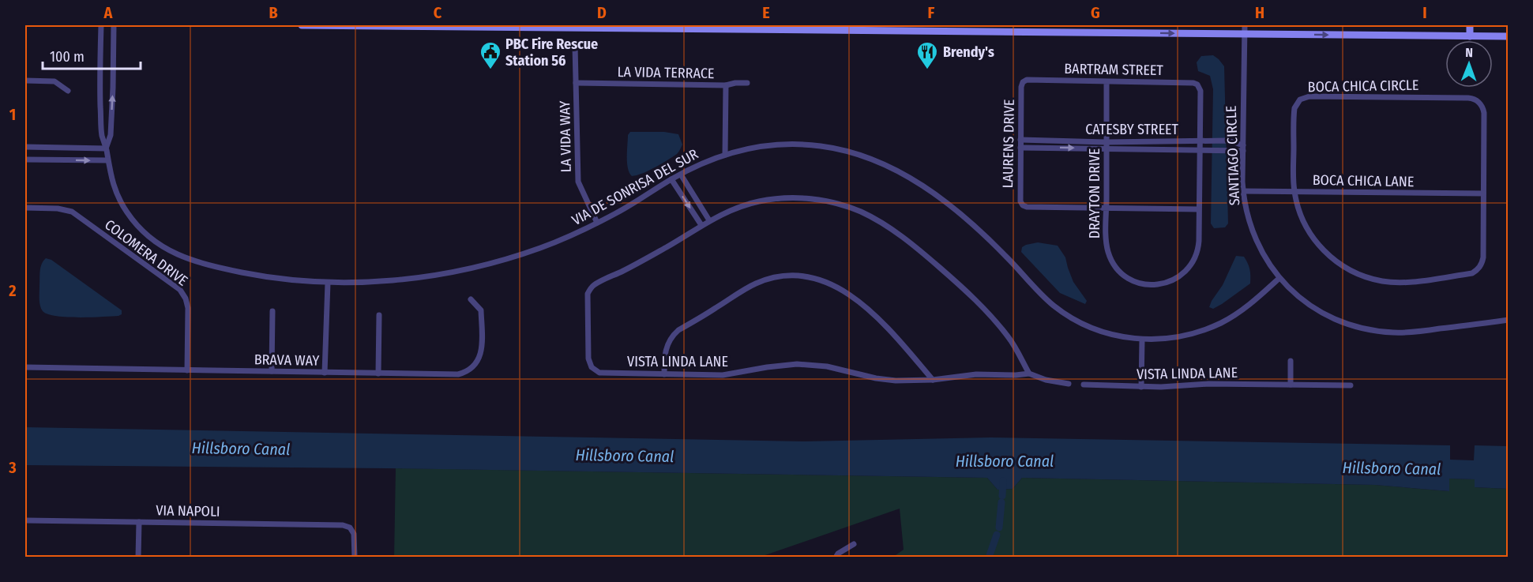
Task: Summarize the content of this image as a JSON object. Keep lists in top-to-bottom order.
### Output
{
  "streets": {
    "street": [
      "BARTRAM STREET",
      "LA VIDA TERRACE",
      "BOCA CHICA CIRCLE",
      "CATESBY STREET",
      "LA VIDA WAY",
      "LAURENS DRIVE",
      "SANTIAGO CIRCLE",
      "BOCA CHICA LANE",
      "VIA DE SONRISA DEL SUR",
      "DRAYTON DRIVE",
      "COLOMERA DRIVE",
      "BRAVA WAY",
      "VISTA LINDA LANE",
      "VIA NAPOLI"
    ]
  },
  "crossings": [
    ["BARTRAM STREET", "LAURENS DRIVE"],
    ["BARTRAM STREET", "DRAYTON DRIVE"],
    ["LA VIDA TERRACE", "LA VIDA WAY"],
    ["LA VIDA TERRACE", "VIA DE SONRISA DEL SUR"],
    ["BOCA CHICA CIRCLE", "BOCA CHICA LANE"],
    ["CATESBY STREET", "LAURENS DRIVE"],
    ["CATESBY STREET", "SANTIAGO CIRCLE"],
    ["CATESBY STREET", "DRAYTON DRIVE"],
    ["LA VIDA WAY", "VIA DE SONRISA DEL SUR"],
    ["LAURENS DRIVE", "DRAYTON DRIVE"],
    ["SANTIAGO CIRCLE", "BOCA CHICA LANE"],
    ["SANTIAGO CIRCLE", "VIA DE SONRISA DEL SUR"],
    ["COLOMERA DRIVE", "BRAVA WAY"]
  ],
  "water": ["Hillsboro Canal"],
  "places": {
    "public building": ["PBC Fire Rescue Station 56"],
    "restaurant": ["Brendy's"]
  },
  "scale_bar": "100 m",
  "north": "top",
  "grid": {
    "columns": [
      "A",
      "B",
      "C",
      "D",
      "E",
      "F",
      "G",
      "H",
      "I"
    ],
    "rows": ["1", "2", "3"]
  }
}
